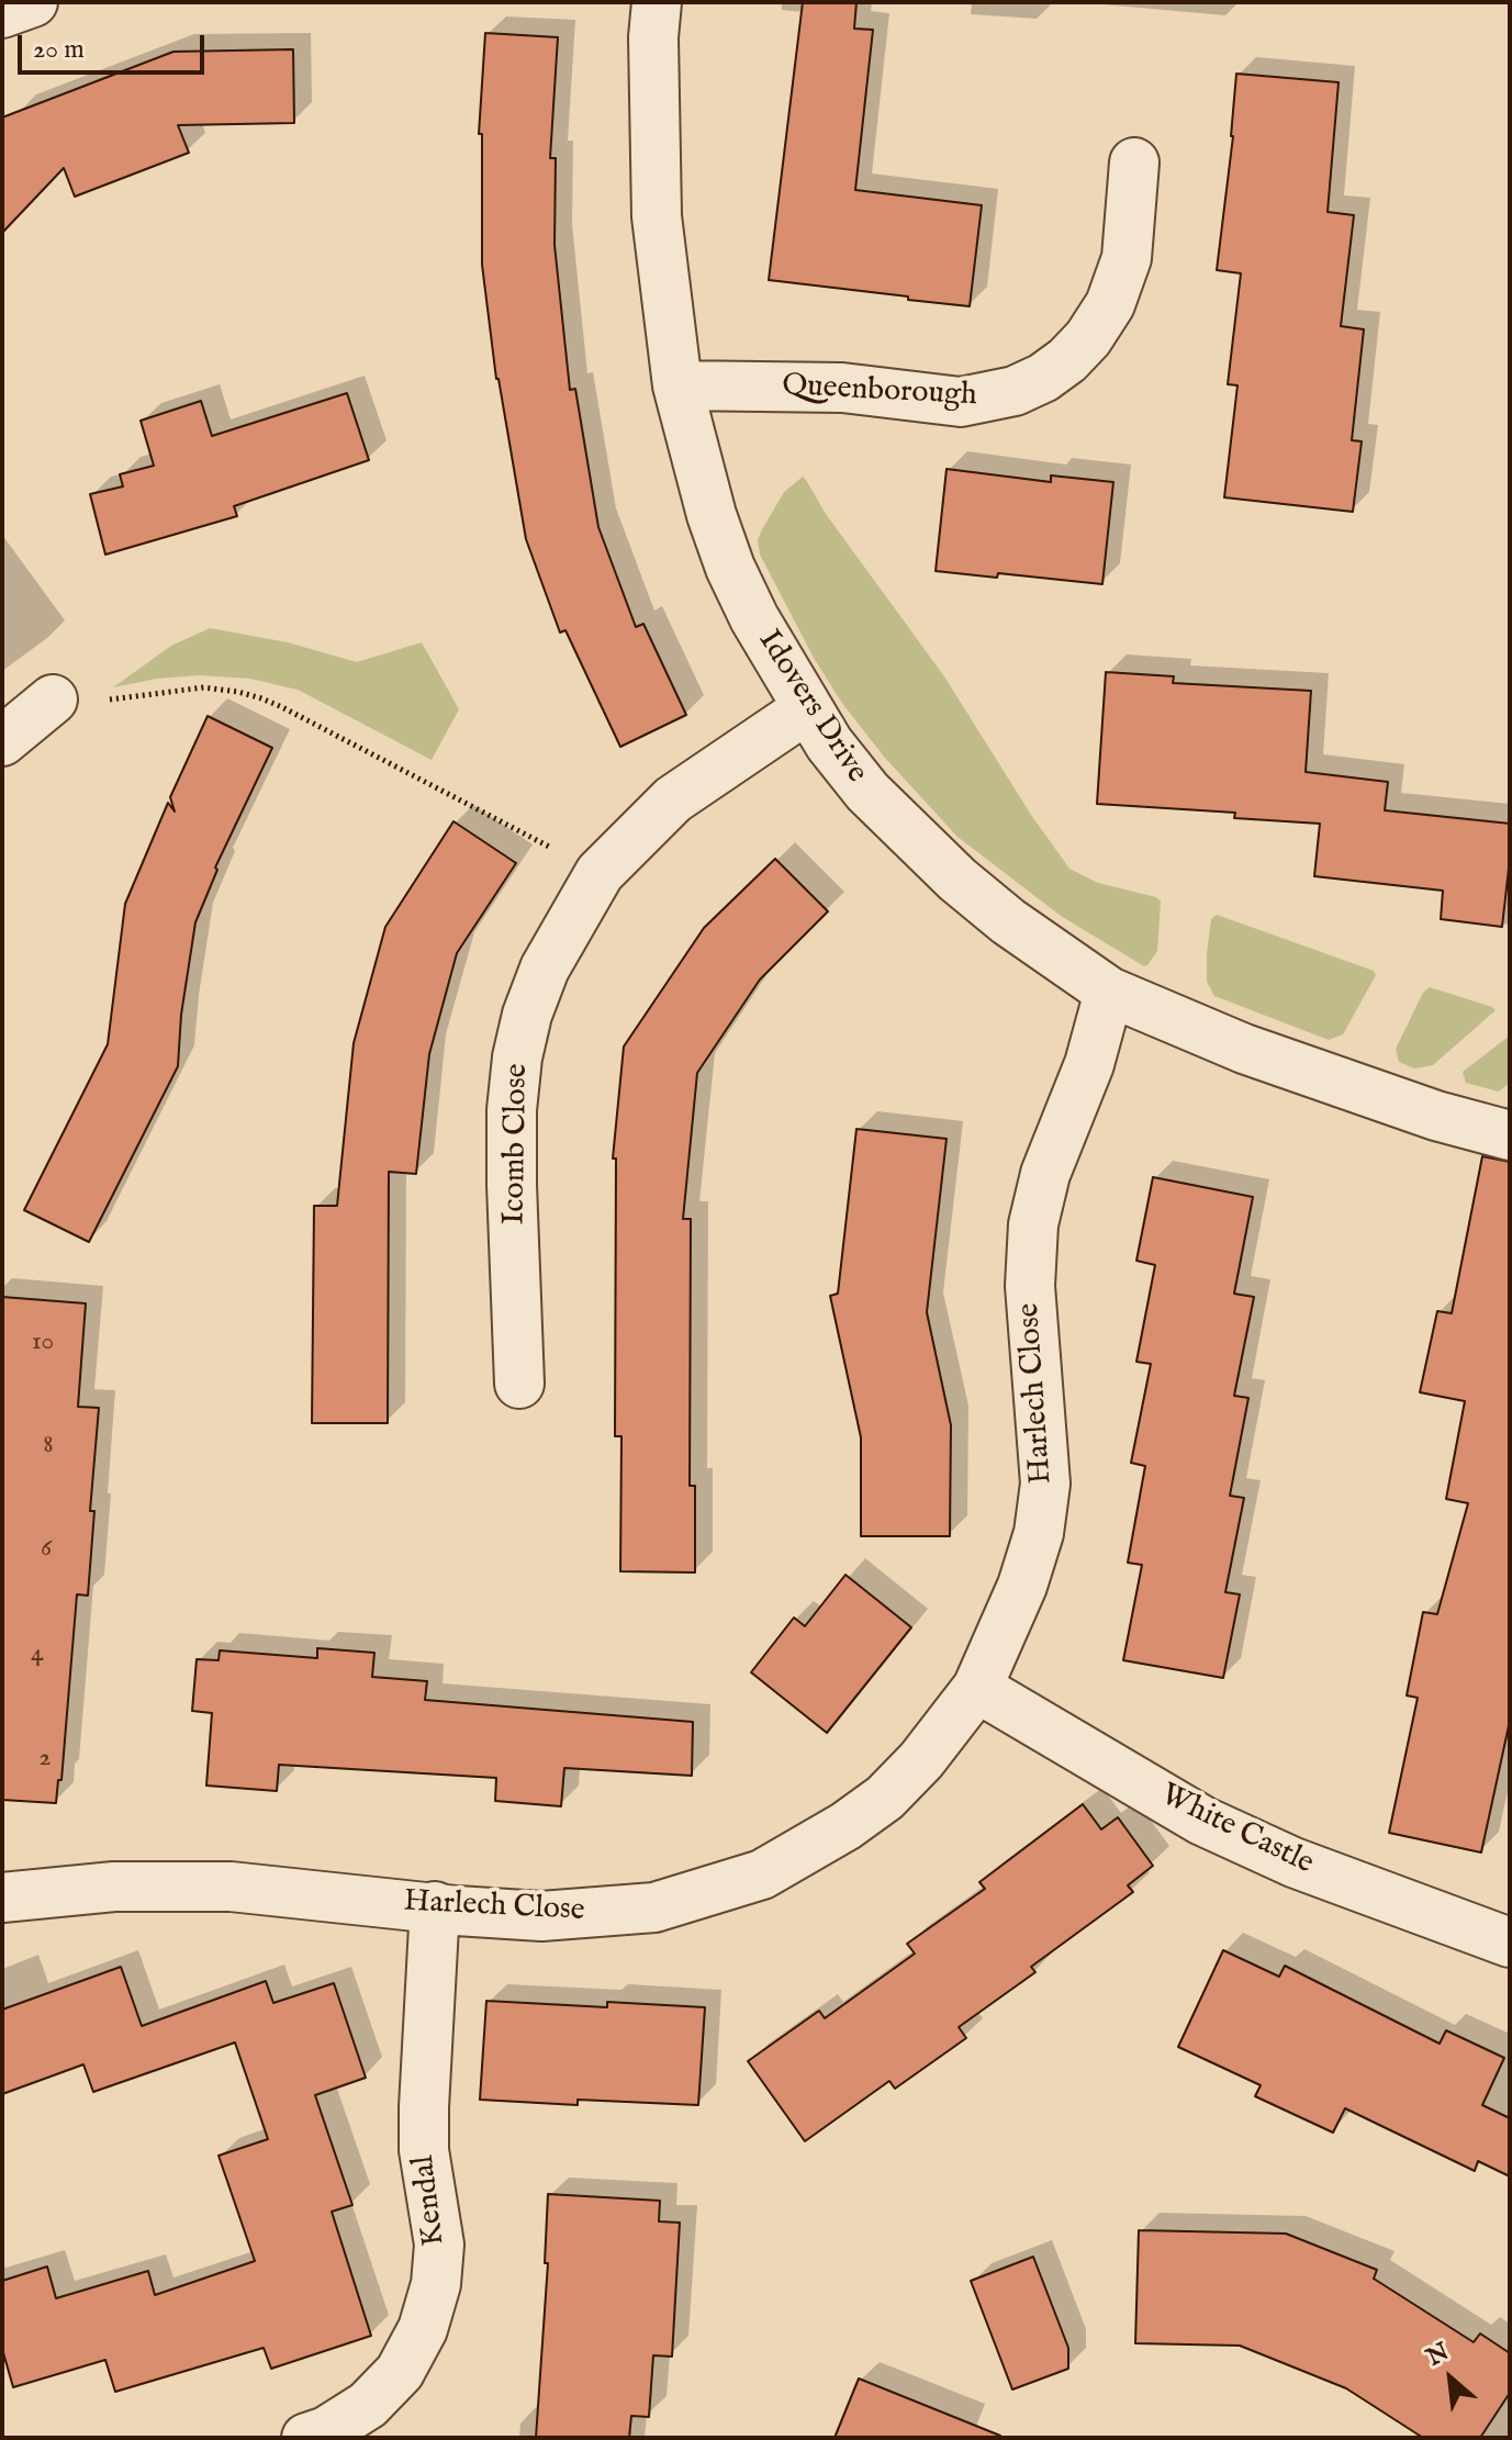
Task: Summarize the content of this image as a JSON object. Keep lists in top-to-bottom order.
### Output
{
  "streets": {
    "street": [
      "Queenborough",
      "Idovers Drive",
      "Icomb Close",
      "Harlech Close",
      "White Castle",
      "Kendal"
    ]
  },
  "crossings": [
    ["Queenborough", "Idovers Drive"],
    ["Idovers Drive", "Icomb Close"],
    ["Idovers Drive", "Harlech Close"],
    ["Harlech Close", "White Castle"],
    ["Harlech Close", "Kendal"]
  ],
  "house_numbers": [
    "10",
    "8",
    "6",
    "4",
    "2"
  ],
  "scale_bar": "20 m",
  "north": "top left"
}
